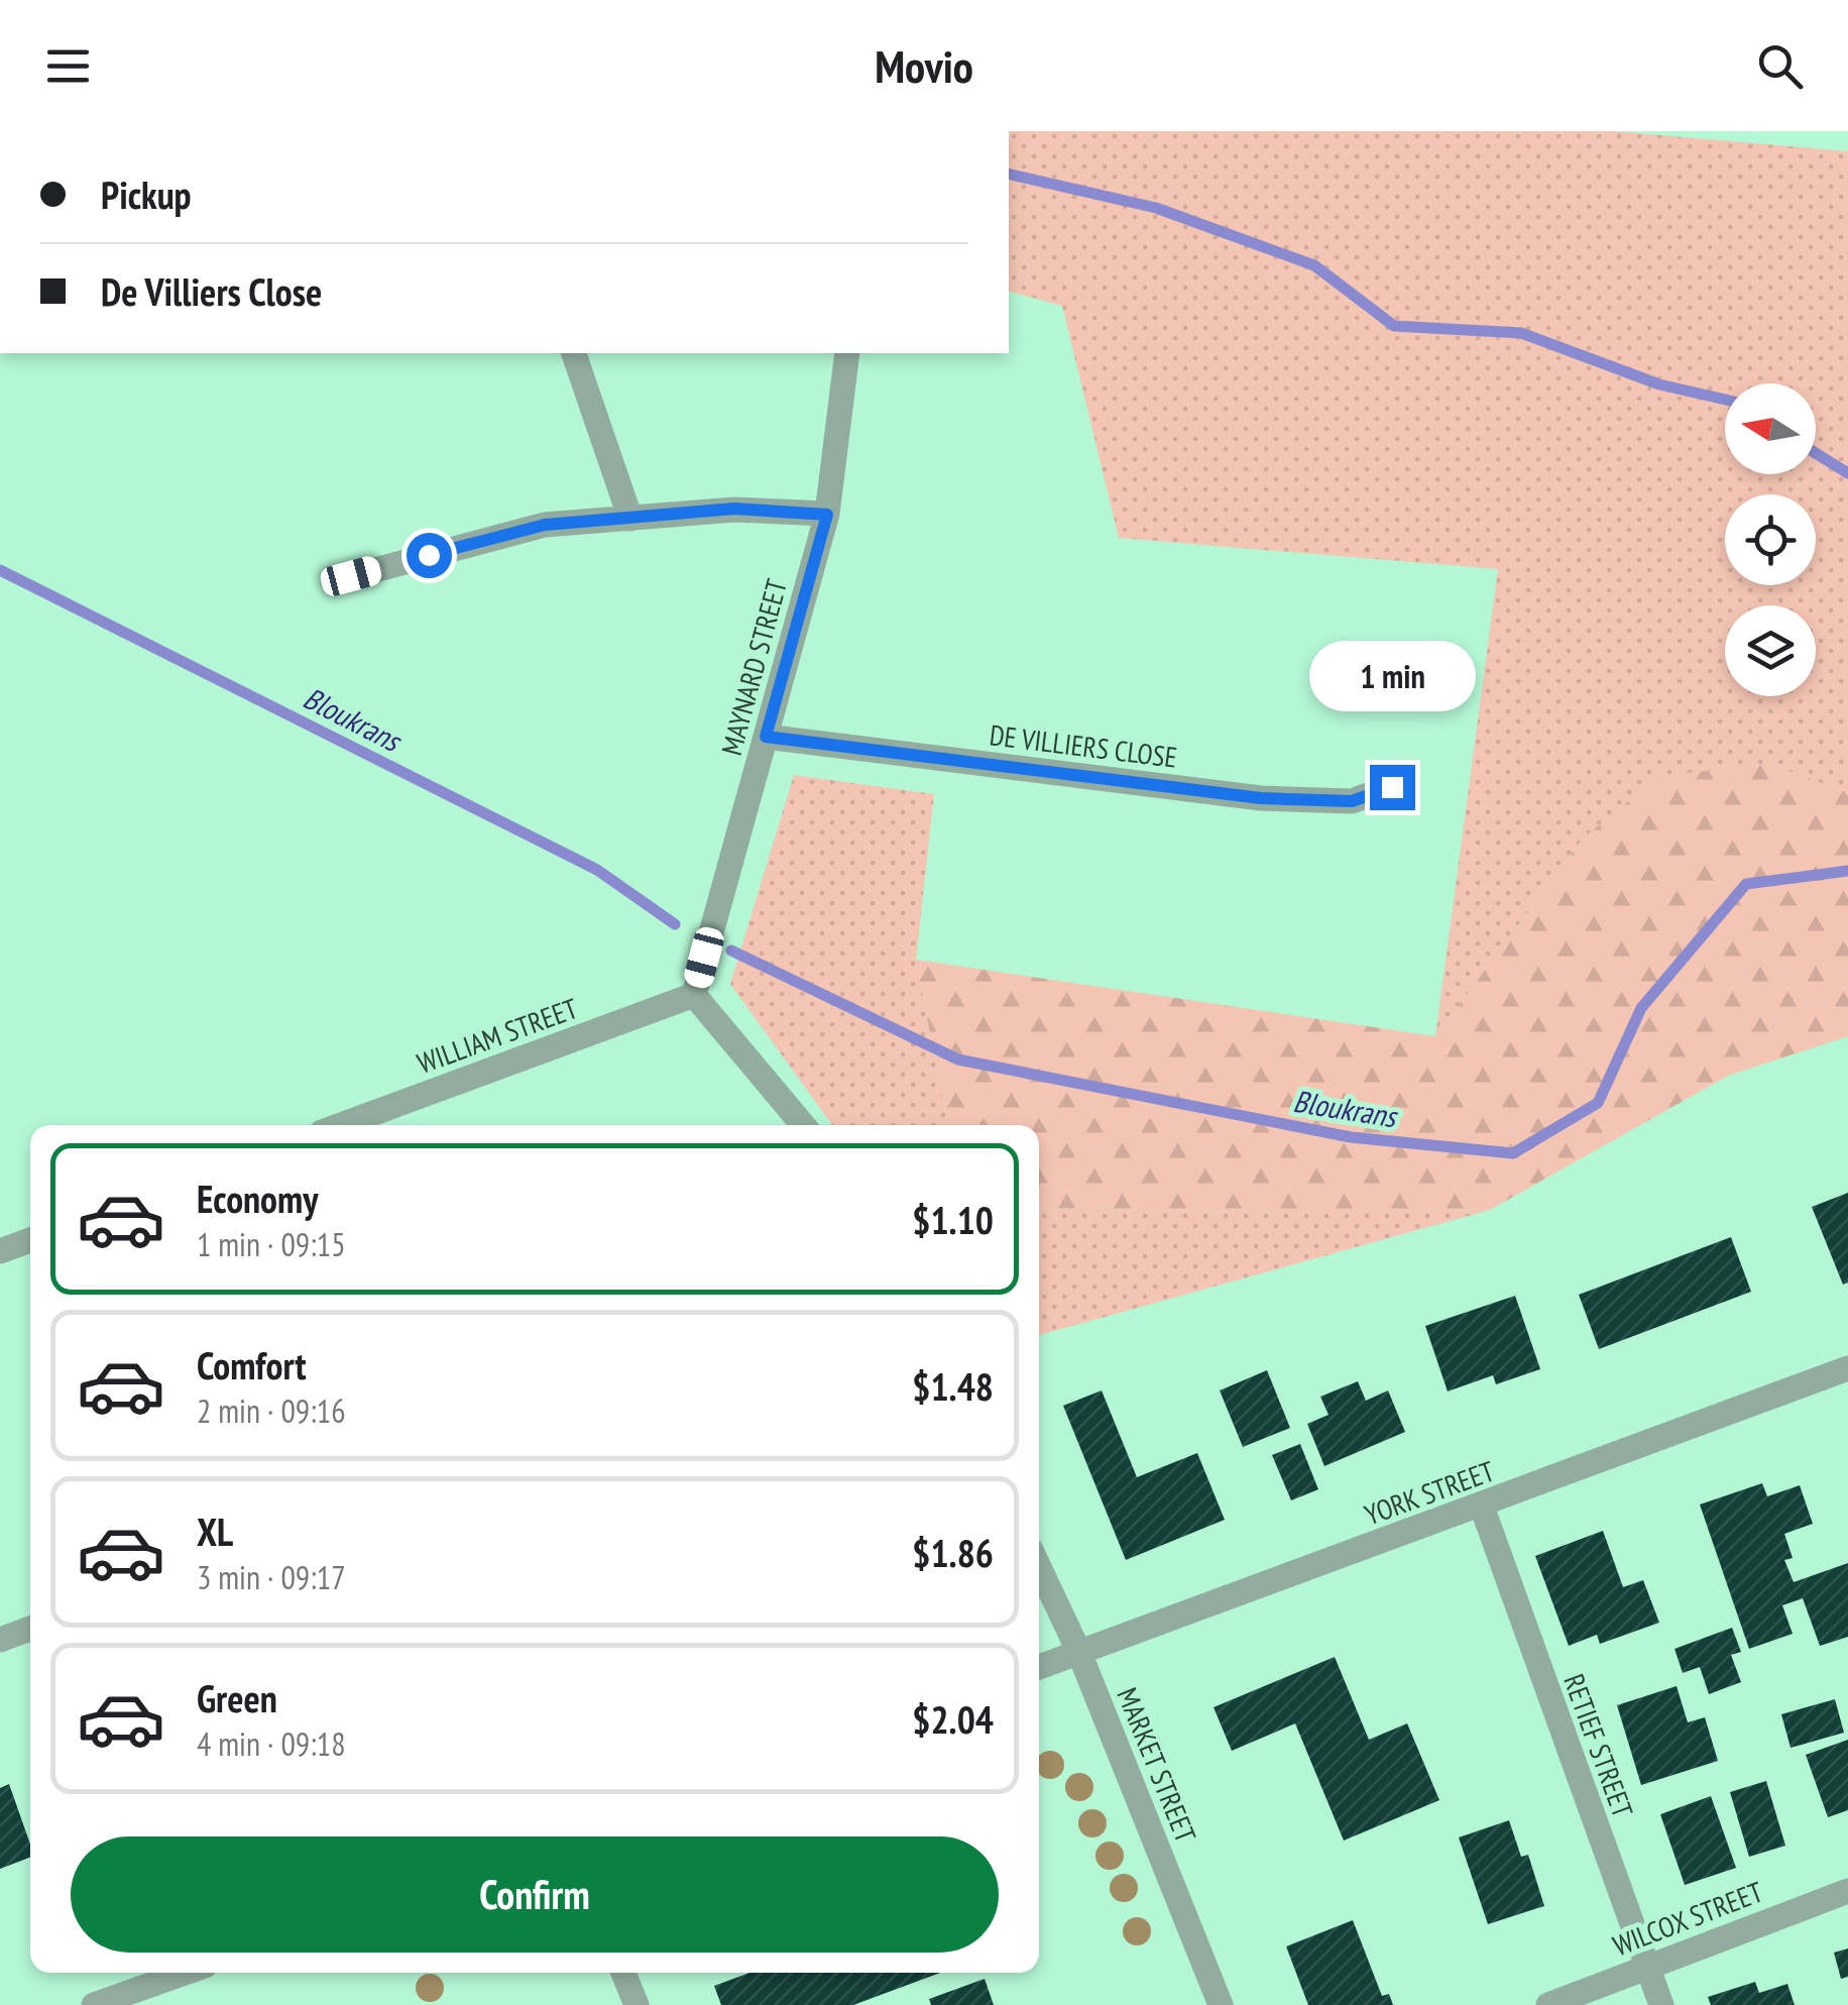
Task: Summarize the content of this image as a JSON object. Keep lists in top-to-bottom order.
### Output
{
  "streets": {
    "street": [
      "MAYNARD STREET",
      "DE VILLIERS CLOSE",
      "WILLIAM STREET",
      "YORK STREET",
      "RETIEF STREET",
      "MARKET STREET",
      "WILCOX STREET"
    ]
  },
  "crossings": [
    ["MAYNARD STREET", "DE VILLIERS CLOSE"],
    ["MAYNARD STREET", "WILLIAM STREET"],
    ["YORK STREET", "RETIEF STREET"],
    ["YORK STREET", "MARKET STREET"],
    ["RETIEF STREET", "WILCOX STREET"]
  ],
  "water": ["Bloukrans"],
  "north": "left",
  "page": {
    "header": "Movio",
    "banner": ["Pickup", "De Villiers Close"],
    "bubble": "1 min",
    "list": [
      {
        "name": "Economy",
        "note": "1 min · 09:15",
        "value": "$1.10"
      },
      {
        "name": "Comfort",
        "note": "2 min · 09:16",
        "value": "$1.48"
      },
      {
        "name": "XL",
        "note": "3 min · 09:17",
        "value": "$1.86"
      },
      {
        "name": "Green",
        "note": "4 min · 09:18",
        "value": "$2.04"
      }
    ],
    "buttons": "Confirm"
  }
}
